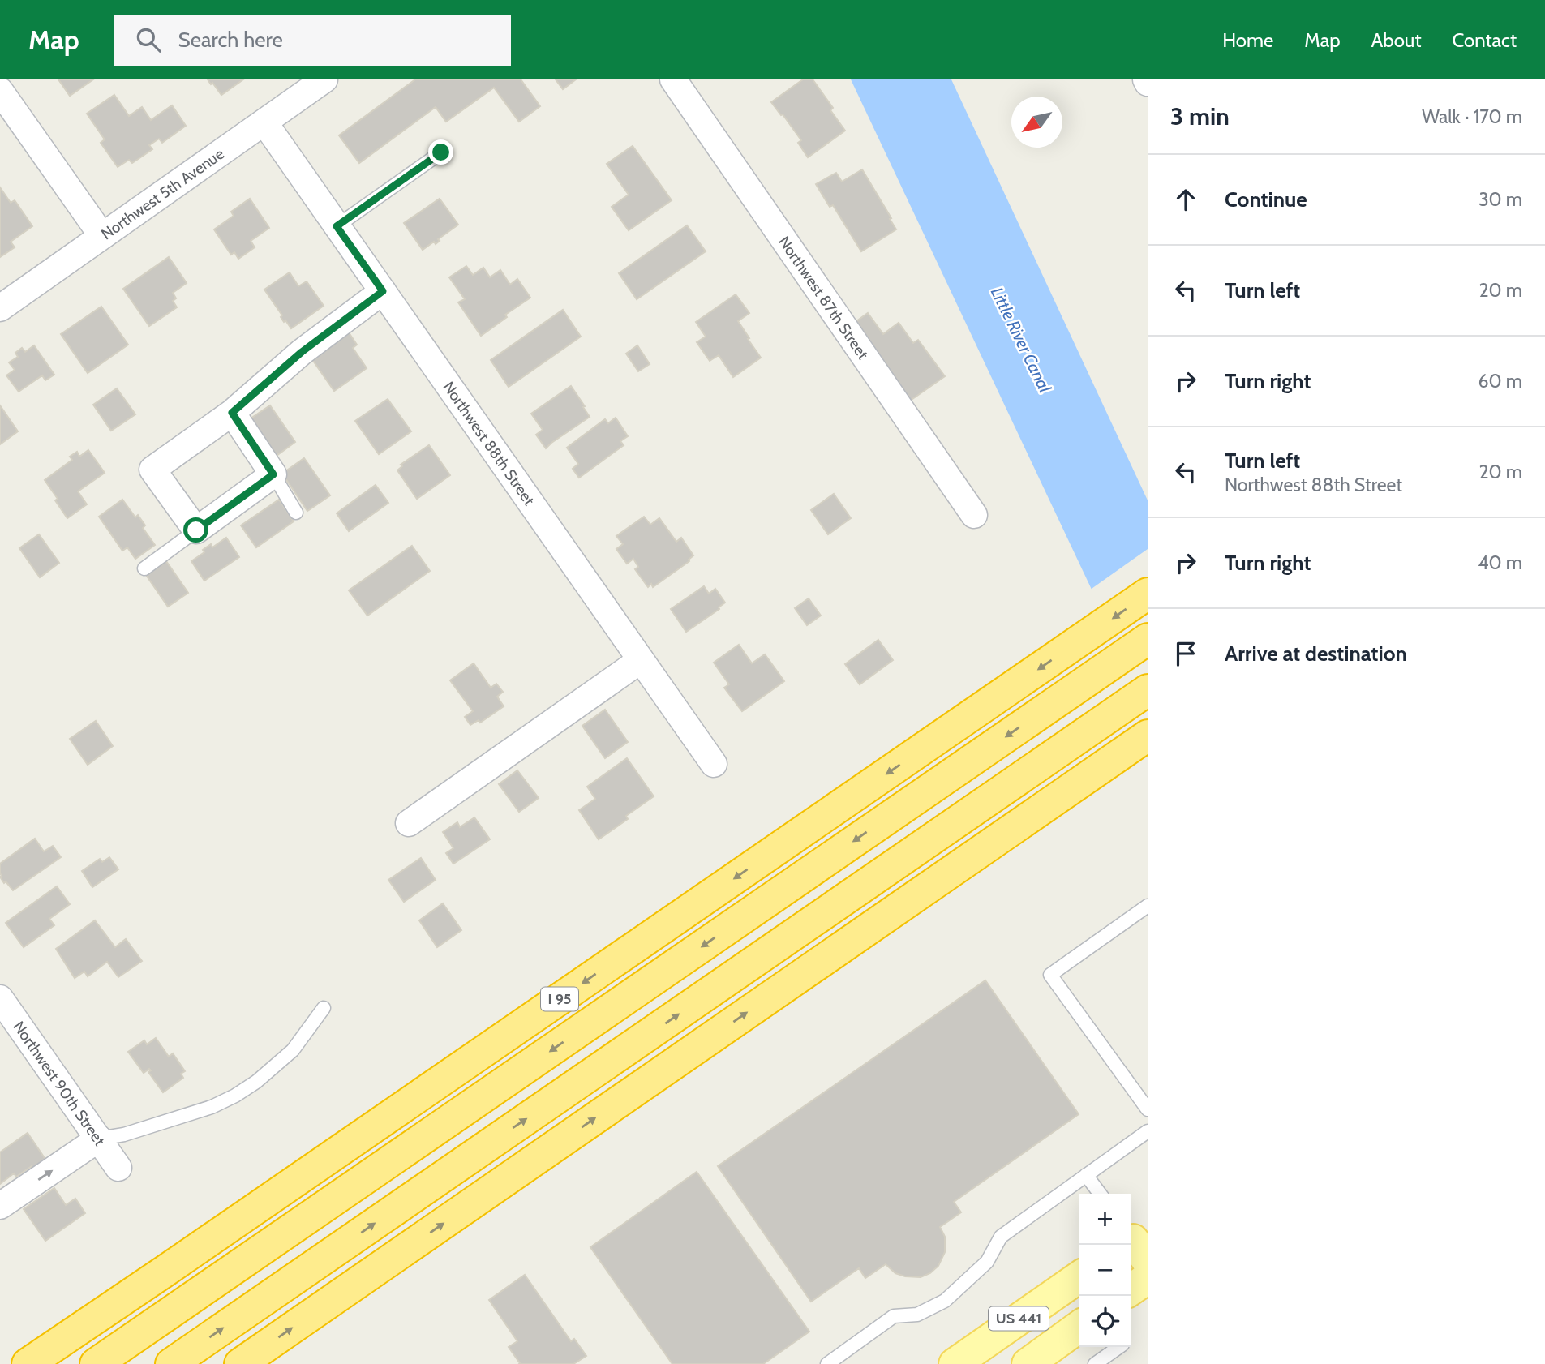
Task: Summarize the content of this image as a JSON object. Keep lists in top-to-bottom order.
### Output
{
  "streets": {
    "highway": ["I 95"],
    "main road": ["US 441"],
    "street": [
      "Northwest 5th Avenue",
      "Northwest 87th Street",
      "Northwest 88th Street",
      "Northwest 90th Street"
    ]
  },
  "crossings": [
    ["Northwest 5th Avenue", "Northwest 88th Street"]
  ],
  "water": ["Little River Canal"],
  "north": "bottom left",
  "page": {
    "header": "Map",
    "search": "Search here",
    "nav": [
      "Home",
      "Map",
      "About",
      "Contact"
    ],
    "heading": ["3 min", "Walk · 170 m"],
    "list": [
      ["Continue", "30 m"],
      ["Turn left", "20 m"],
      ["Turn right", "60 m"],
      ["Turn left", "Northwest 88th Street", "20 m"],
      ["Turn right", "40 m"],
      "Arrive at destination"
    ],
    "map_buttons": ["+", "−"]
  }
}
